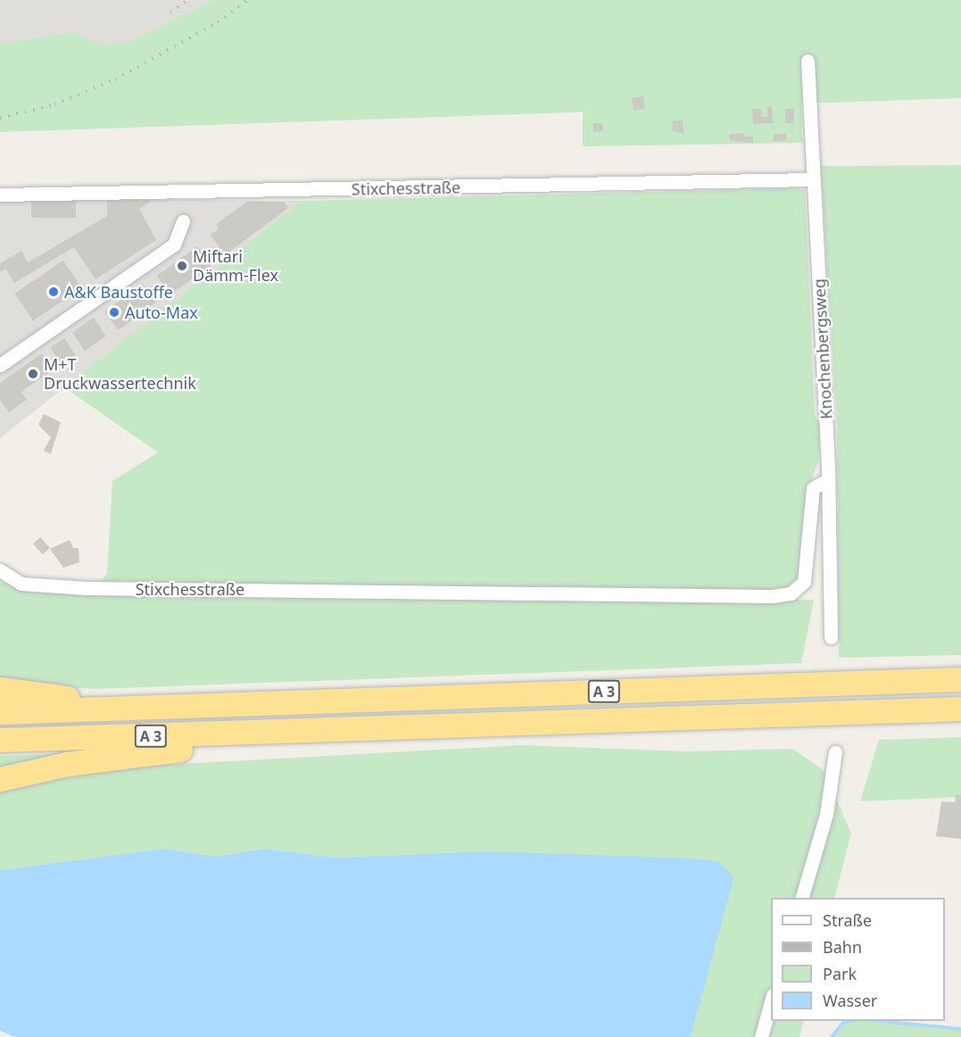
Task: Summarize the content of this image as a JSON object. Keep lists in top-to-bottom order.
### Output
{
  "streets": {
    "highway": ["A 3"],
    "street": ["Stixchesstraße", "Knochenbergsweg"]
  },
  "crossings": [
    ["Stixchesstraße", "Knochenbergsweg"]
  ],
  "places": [
    "Miftari Dämm-Flex",
    "A&K Baustoffe",
    "Auto-Max",
    "M+T Druckwassertechnik"
  ],
  "legend": [
    "Straße",
    "Bahn",
    "Park",
    "Wasser"
  ]
}
